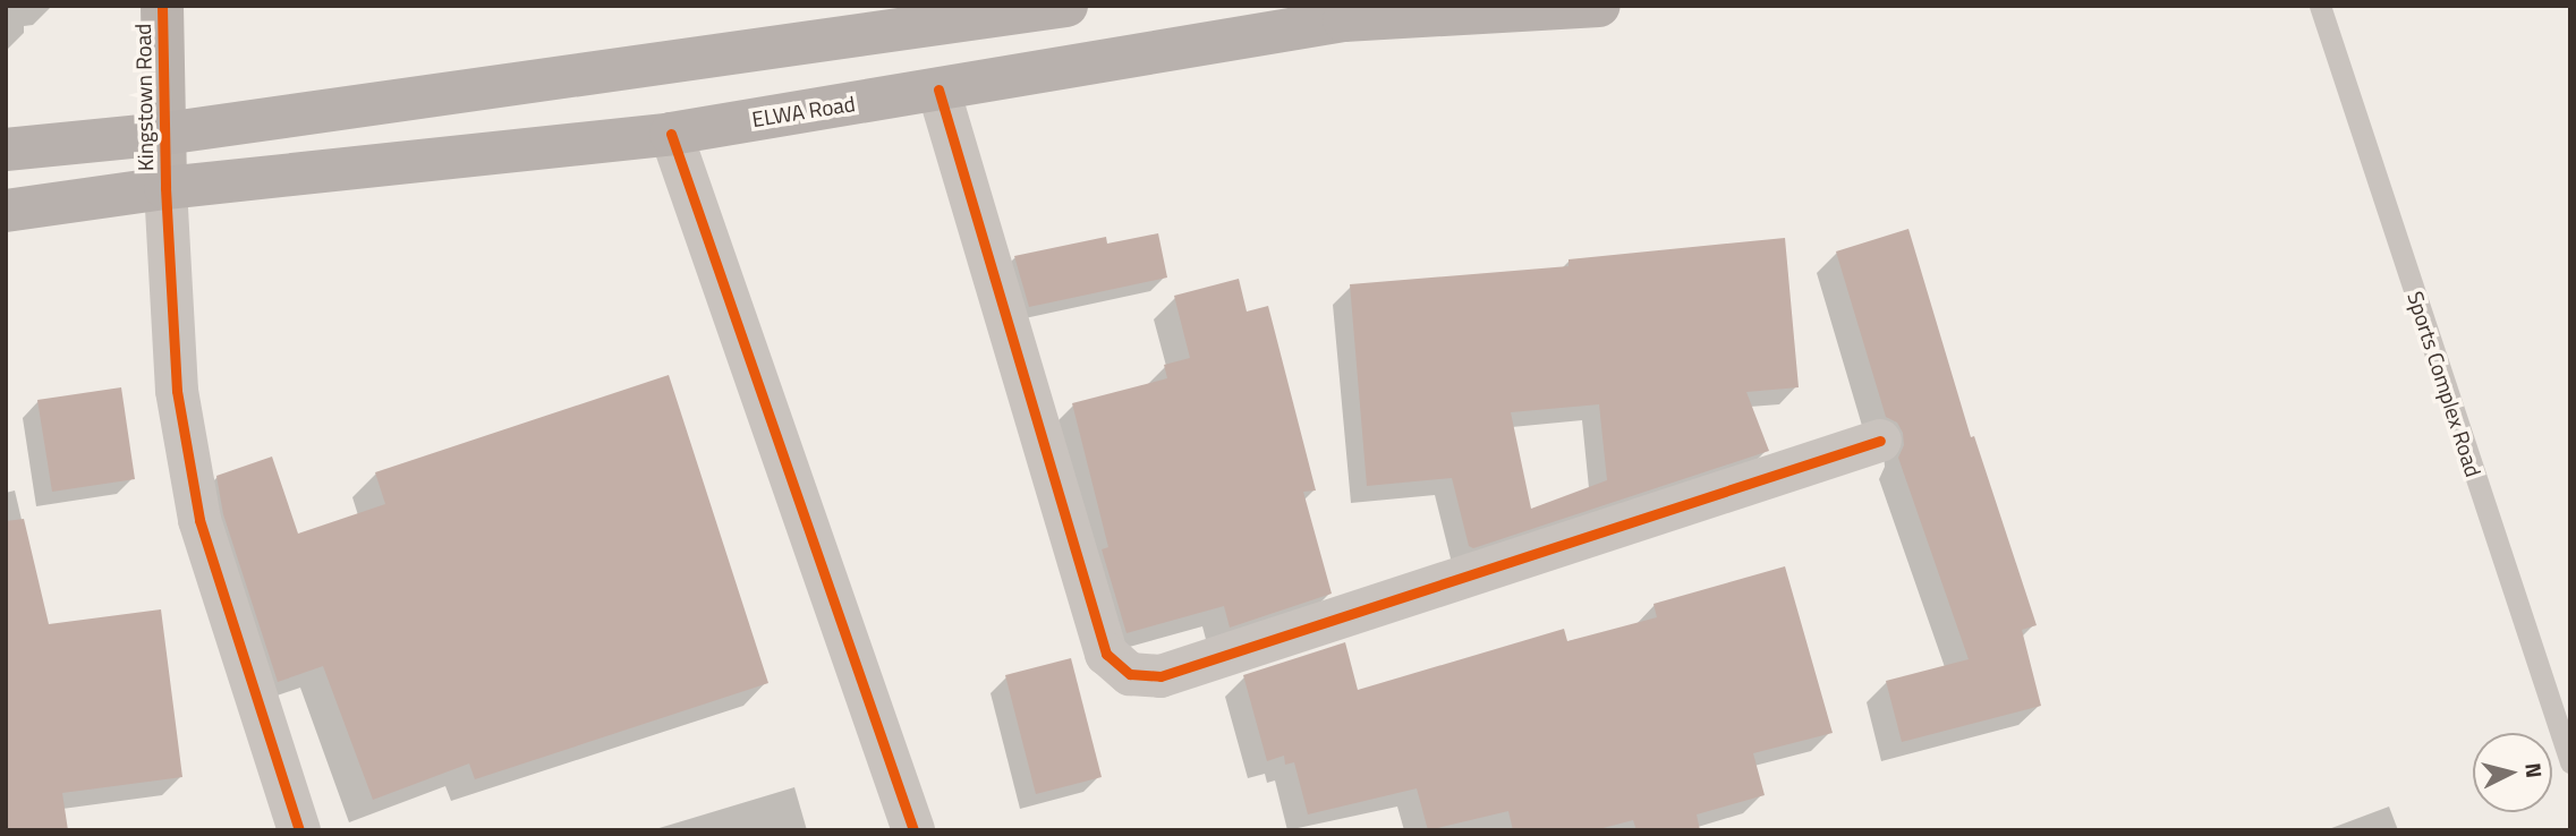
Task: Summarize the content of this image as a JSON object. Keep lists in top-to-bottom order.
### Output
{
  "streets": {
    "main road": ["ELWA Road"],
    "street": ["Kingstown Road"],
    "lane": ["Sports Complex Road"]
  },
  "crossings": [
    ["Kingstown Road", "ELWA Road"]
  ],
  "north": "right"
}
